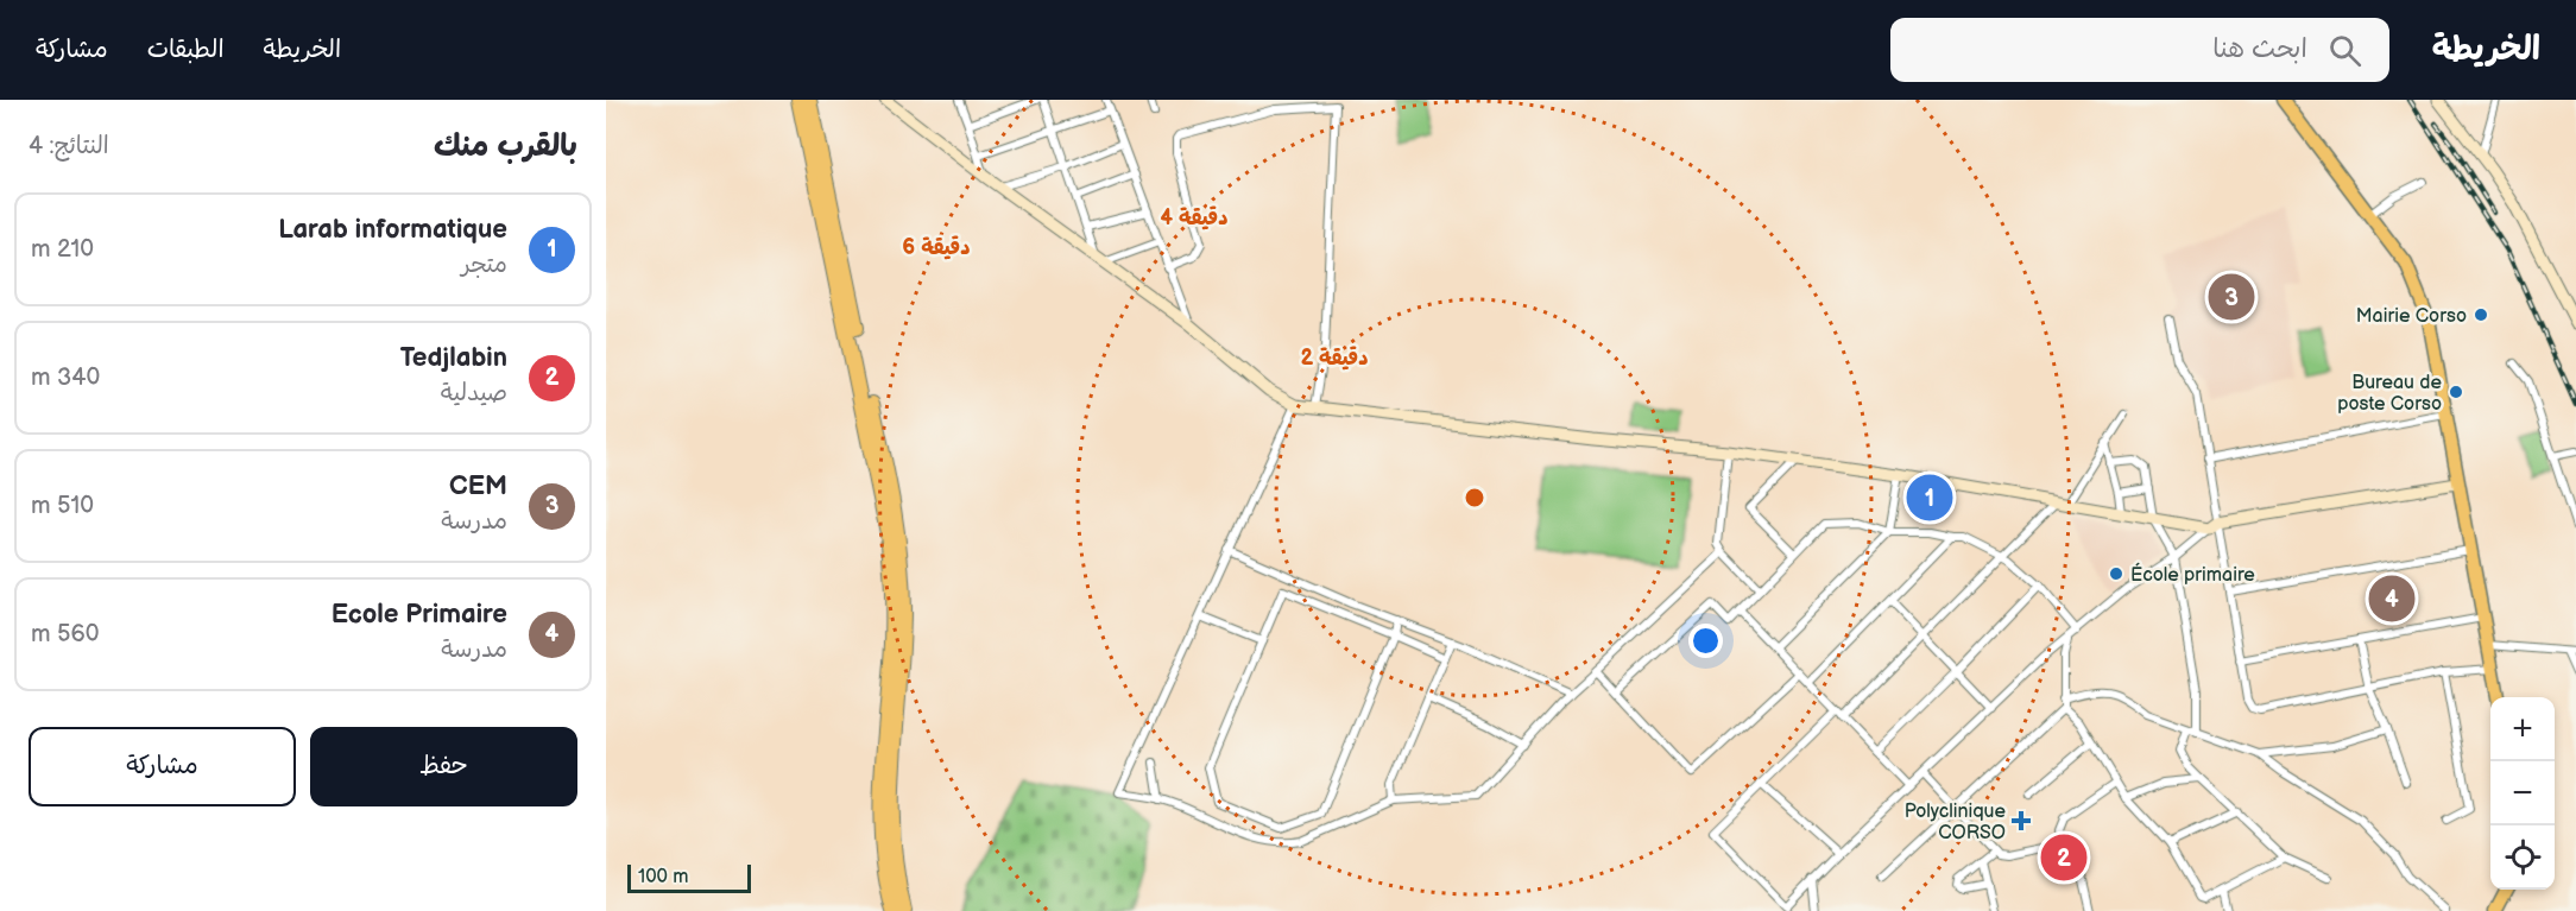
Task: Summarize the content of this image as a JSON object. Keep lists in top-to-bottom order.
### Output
{
  "places": {
    "other": ["Mairie Corso", "Bureau de poste Corso", "École primaire"],
    "health": ["Polyclinique CORSO"]
  },
  "scale_bar": "100 m",
  "page": {
    "header": "الخريطة",
    "search": "ابحث هنا",
    "nav": ["الخريطة", "الطبقات", "مشاركة"],
    "heading": ["بالقرب منك", "النتائج: 4"],
    "list": [
      {
        "mark": "1",
        "name": "Larab informatique",
        "note": "متجر",
        "value": "210 m"
      },
      {
        "mark": "2",
        "name": "Tedjlabin",
        "note": "صيدلية",
        "value": "340 m"
      },
      {
        "mark": "3",
        "name": "CEM",
        "note": "مدرسة",
        "value": "510 m"
      },
      {
        "mark": "4",
        "name": "Ecole Primaire",
        "note": "مدرسة",
        "value": "560 m"
      }
    ],
    "pins": [
      "3",
      "1",
      "4",
      "2"
    ],
    "map_buttons": ["+", "−"],
    "buttons": ["حفظ", "مشاركة"],
    "scale": "100 m"
  },
  "rings": ["4 دقيقة", "6 دقيقة", "2 دقيقة"]
}
